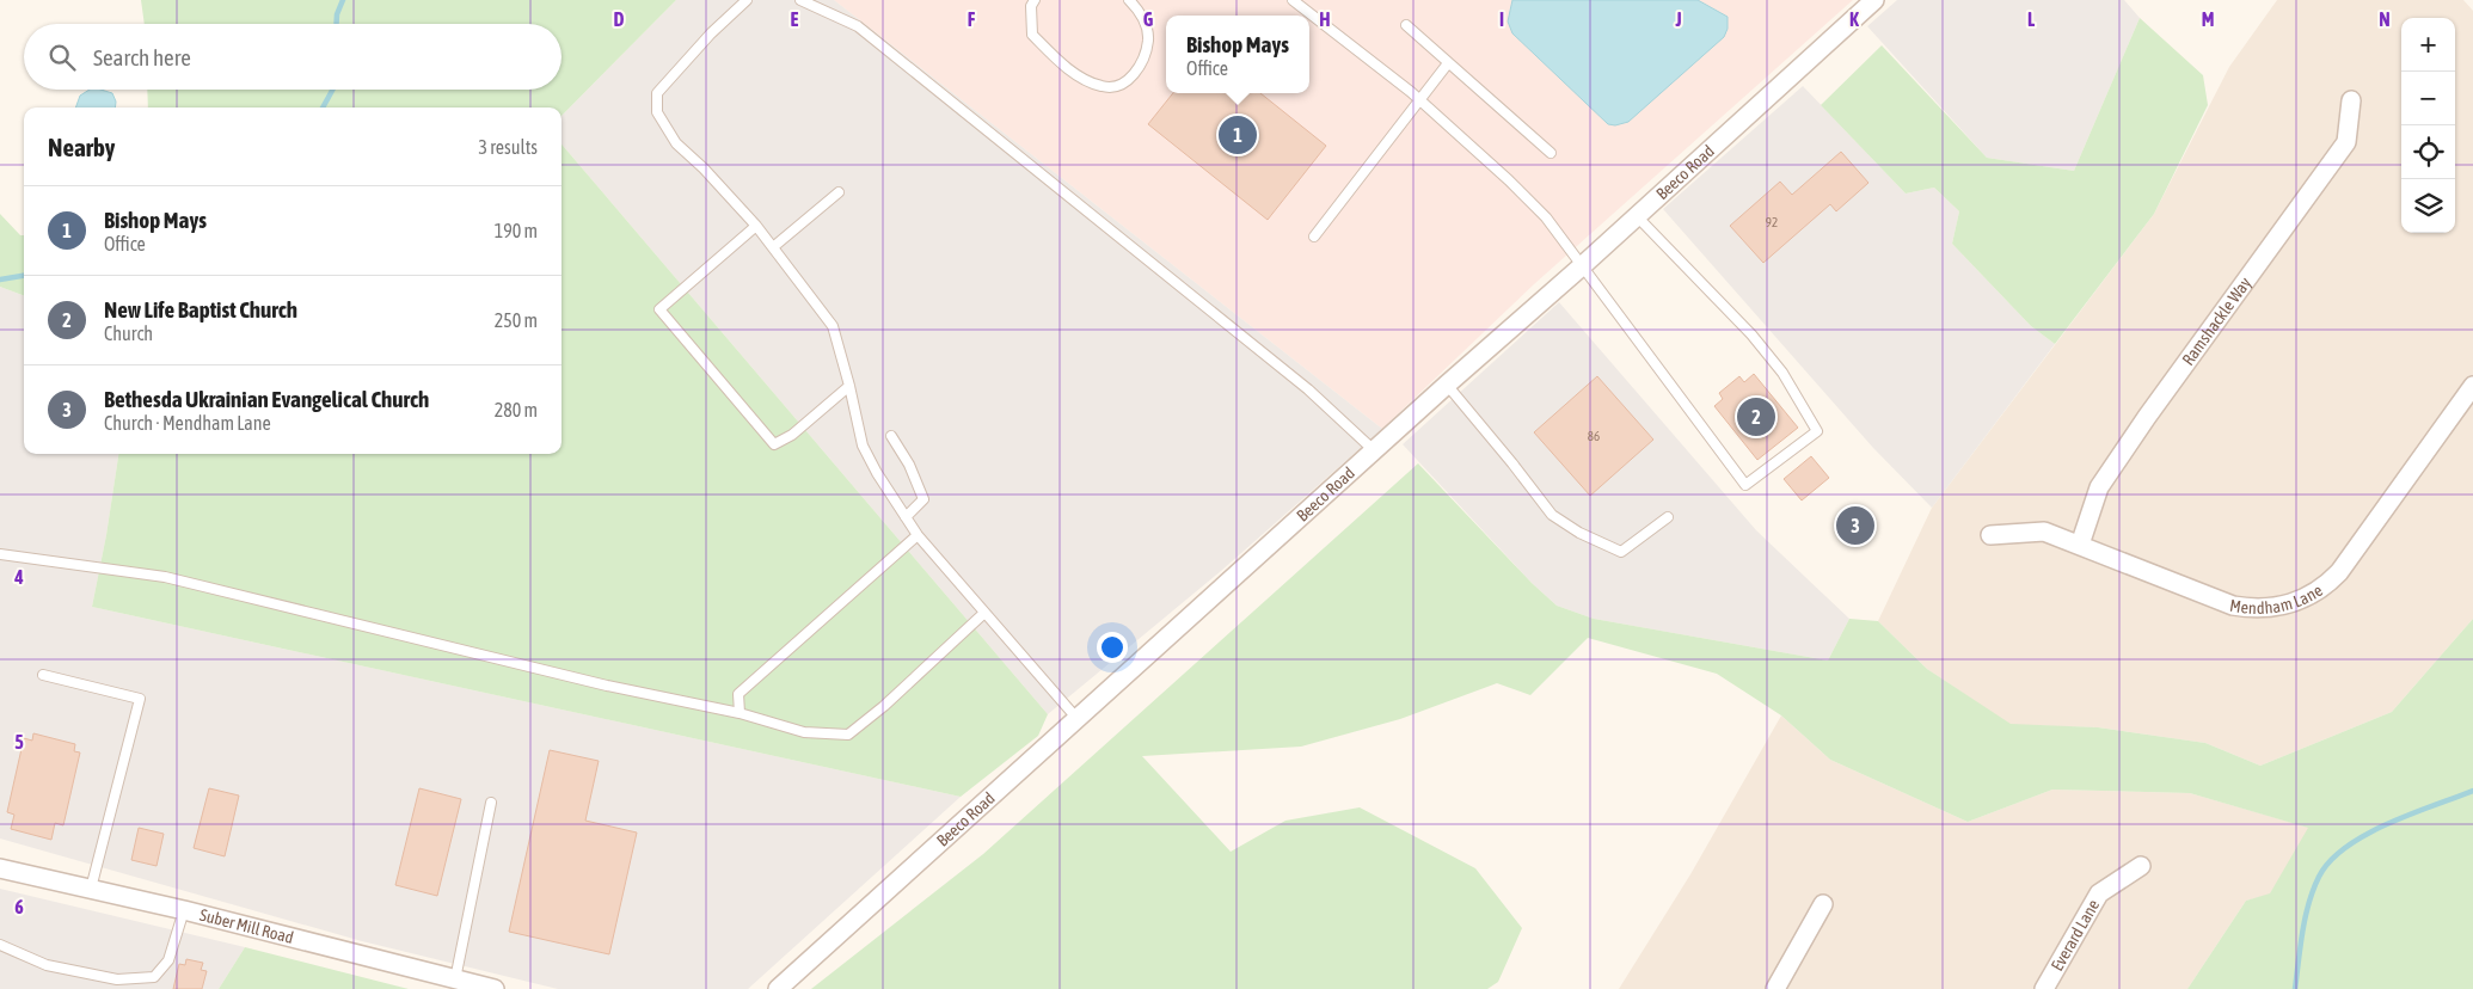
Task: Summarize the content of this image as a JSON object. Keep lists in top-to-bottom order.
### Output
{
  "streets": {
    "street": [
      "Beeco Road",
      "Ramshackle Way",
      "Mendham Lane",
      "Suber Mill Road",
      "Everard Lane"
    ]
  },
  "crossings": [
    ["Ramshackle Way", "Mendham Lane"]
  ],
  "house_numbers": ["92", "86"],
  "page": {
    "popup": ["Bishop Mays", "Office"],
    "map_buttons": ["+", "−"],
    "search": "Search here",
    "heading": ["Nearby", "3 results"],
    "pins": ["1", "2", "3"],
    "list": [
      {
        "mark": "1",
        "name": "Bishop Mays",
        "note": "Office",
        "value": "190 m"
      },
      {
        "mark": "2",
        "name": "New Life Baptist Church",
        "note": "Church",
        "value": "250 m"
      },
      {
        "mark": "3",
        "name": "Bethesda Ukrainian Evangelical Church",
        "note": "Church · Mendham Lane",
        "value": "280 m"
      }
    ]
  },
  "grid": {
    "columns": [
      "D",
      "E",
      "F",
      "G",
      "H",
      "I",
      "J",
      "K",
      "L",
      "M",
      "N"
    ],
    "rows": ["4", "5", "6"]
  }
}
